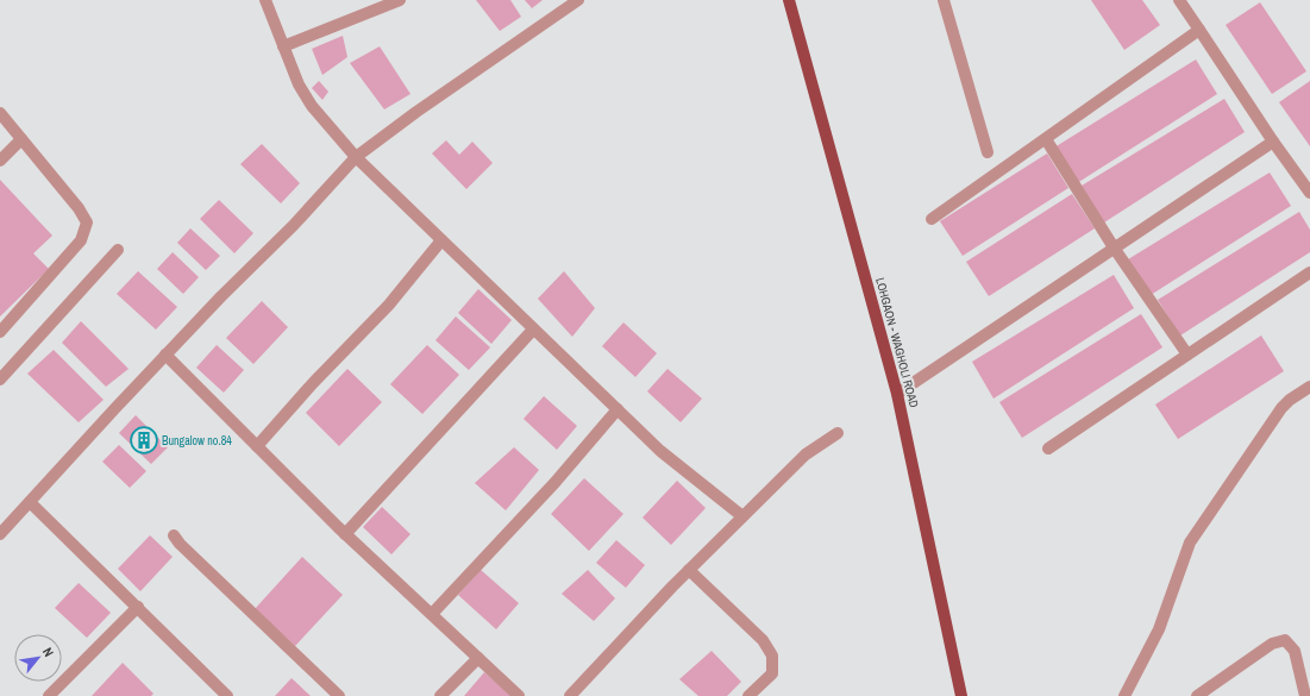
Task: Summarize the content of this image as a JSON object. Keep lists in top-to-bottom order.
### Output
{
  "streets": {
    "main road": ["LOHGAON - WAGHOLI ROAD"]
  },
  "places": {
    "building": ["Bungalow no.84"]
  },
  "north": "top right"
}
